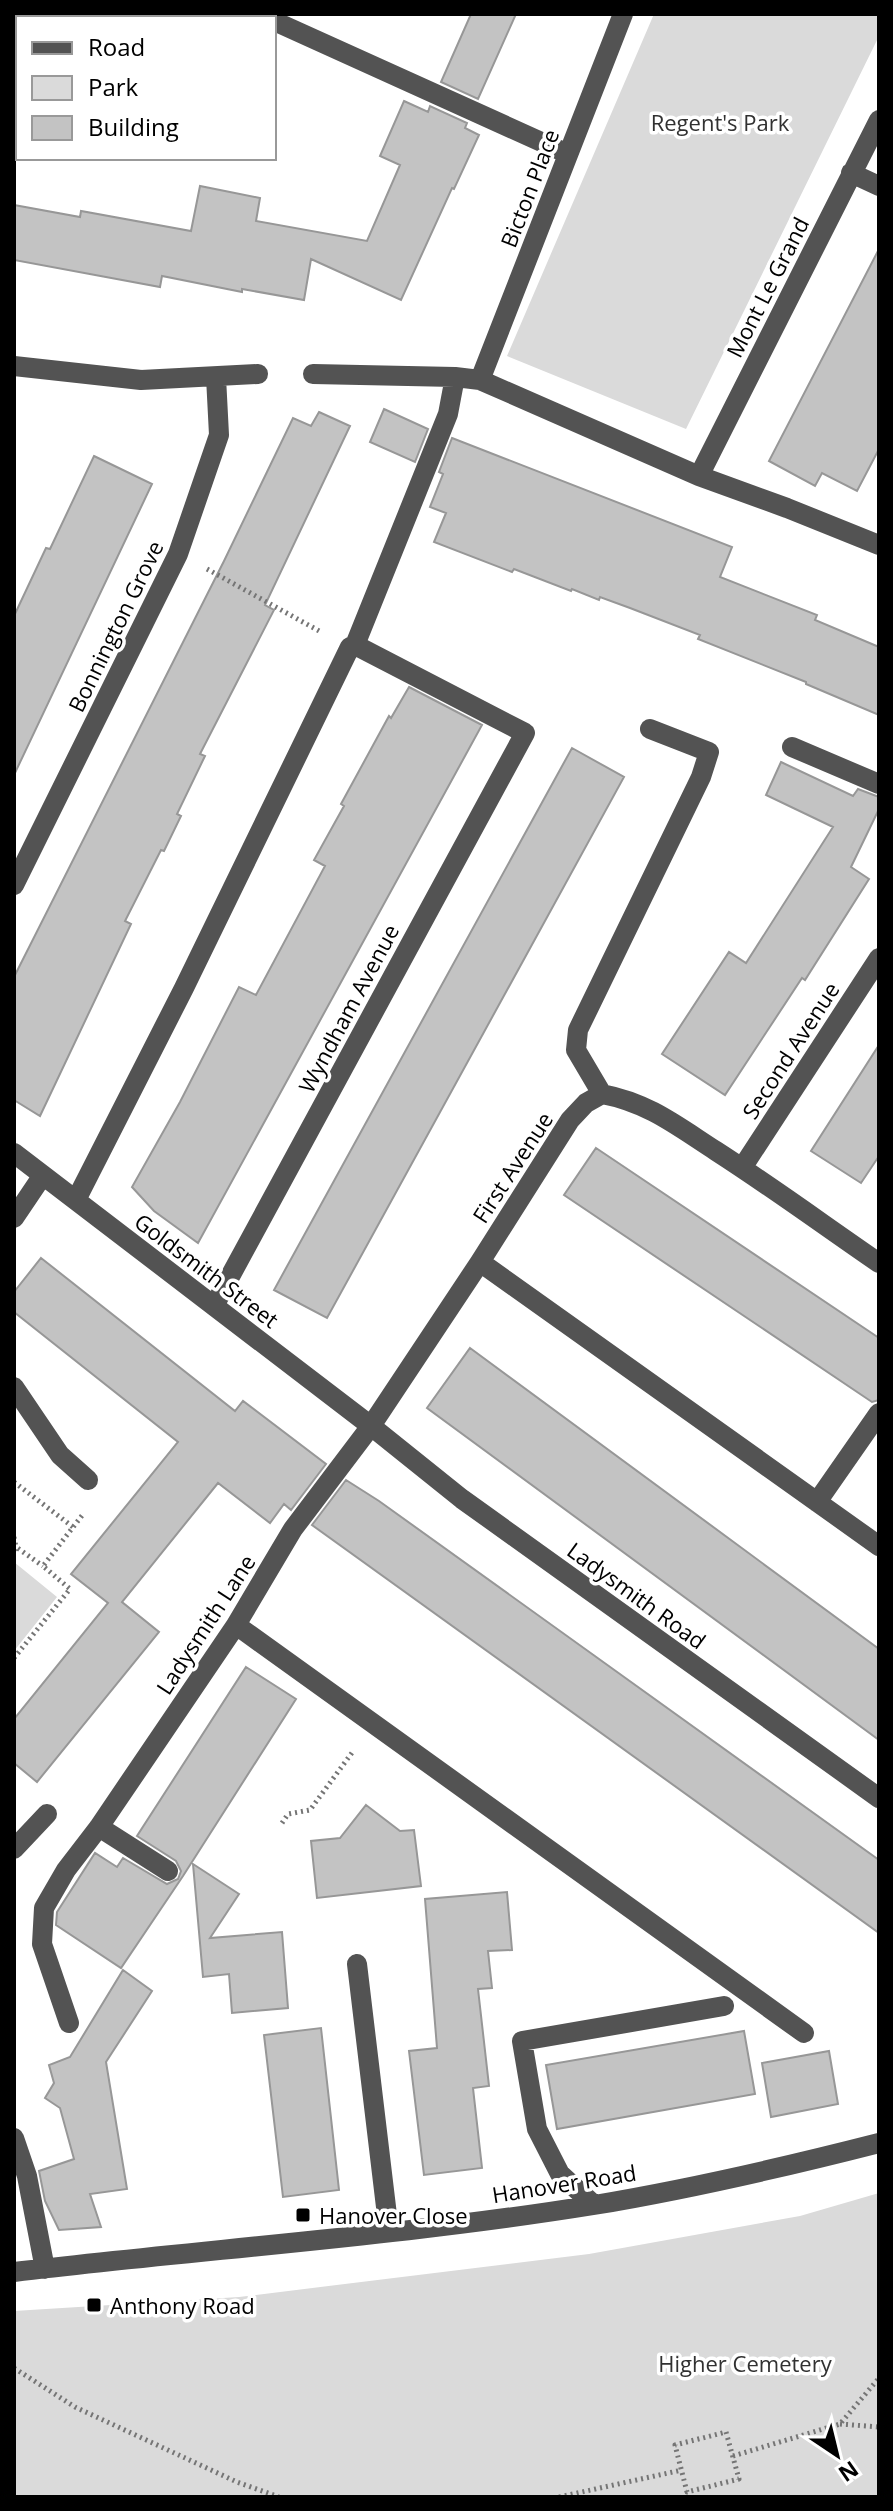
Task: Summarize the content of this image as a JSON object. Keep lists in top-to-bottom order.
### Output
{
  "streets": {
    "street": [
      "Bicton Place",
      "Mont Le Grand",
      "Bonnington Grove",
      "Wyndham Avenue",
      "Second Avenue",
      "First Avenue",
      "Goldsmith Street",
      "Ladysmith Road",
      "Ladysmith Lane",
      "Hanover Road"
    ]
  },
  "crossings": [
    ["Wyndham Avenue", "Goldsmith Street"],
    ["First Avenue", "Goldsmith Street"],
    ["First Avenue", "Ladysmith Road"],
    ["First Avenue", "Ladysmith Lane"],
    ["Goldsmith Street", "Ladysmith Road"],
    ["Goldsmith Street", "Ladysmith Lane"],
    ["Ladysmith Road", "Ladysmith Lane"]
  ],
  "parks": ["Regent's Park", "Higher Cemetery"],
  "places": {
    "transit": ["Hanover Close", "Anthony Road"]
  },
  "legend": ["Road", "Park", "Building"],
  "north": "bottom right"
}
